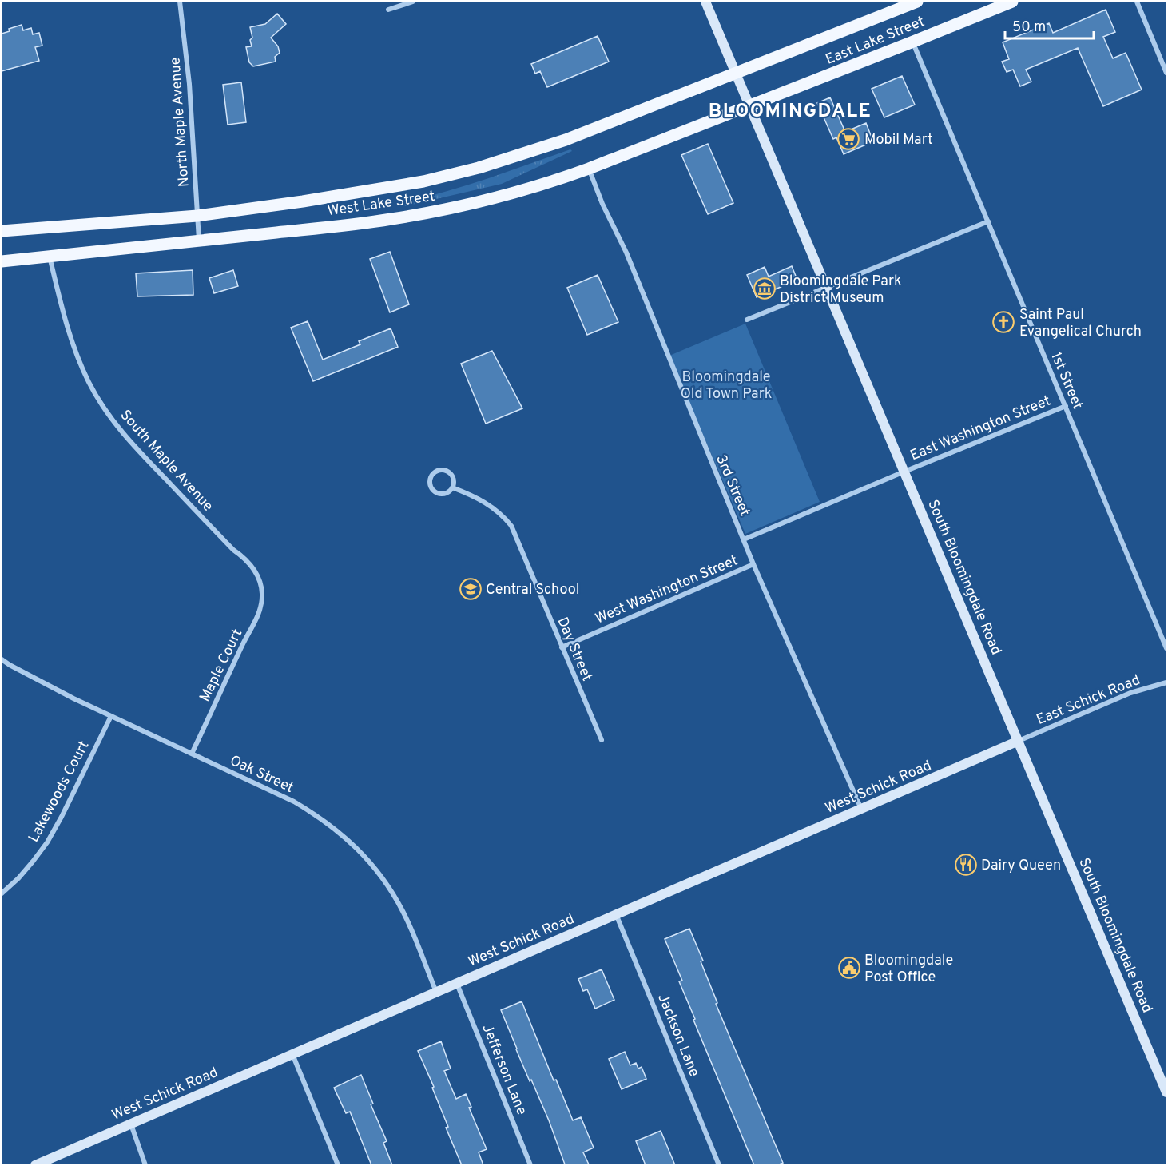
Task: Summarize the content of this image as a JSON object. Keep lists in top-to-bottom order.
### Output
{
  "streets": {
    "main road": [
      "East Lake Street",
      "West Lake Street",
      "South Bloomingdale Road",
      "West Schick Road"
    ],
    "street": [
      "North Maple Avenue",
      "1st Street",
      "East Washington Street",
      "South Maple Avenue",
      "3rd Street",
      "West Washington Street",
      "Day Street",
      "Maple Court",
      "East Schick Road",
      "Oak Street",
      "Lakewoods Court",
      "Jackson Lane",
      "Jefferson Lane"
    ]
  },
  "crossings": [
    ["East Lake Street", "West Lake Street"],
    ["East Lake Street", "1st Street"],
    ["East Lake Street", "South Bloomingdale Road"],
    ["North Maple Avenue", "West Lake Street"],
    ["West Lake Street", "South Maple Avenue"],
    ["West Lake Street", "3rd Street"],
    ["West Lake Street", "South Bloomingdale Road"],
    ["1st Street", "East Washington Street"],
    ["East Washington Street", "South Bloomingdale Road"],
    ["East Washington Street", "West Washington Street"],
    ["South Maple Avenue", "Maple Court"],
    ["3rd Street", "West Washington Street"],
    ["3rd Street", "West Schick Road"],
    ["South Bloomingdale Road", "West Washington Street"],
    ["South Bloomingdale Road", "East Schick Road"],
    ["South Bloomingdale Road", "West Schick Road"],
    ["West Washington Street", "Day Street"],
    ["Maple Court", "Oak Street"],
    ["East Schick Road", "West Schick Road"],
    ["Oak Street", "West Schick Road"],
    ["Oak Street", "Lakewoods Court"],
    ["West Schick Road", "Jackson Lane"],
    ["West Schick Road", "Jefferson Lane"]
  ],
  "districts": ["BLOOMINGDALE"],
  "parks": ["Bloomingdale Old Town Park"],
  "places": {
    "supermarket": ["Mobil Mart"],
    "museum": ["Bloomingdale Park District Museum"],
    "church": ["Saint Paul Evangelical Church"],
    "school or university": ["Central School"],
    "restaurant": ["Dairy Queen"],
    "public building": ["Bloomingdale Post Office"]
  },
  "scale_bar": "50 m"
}
